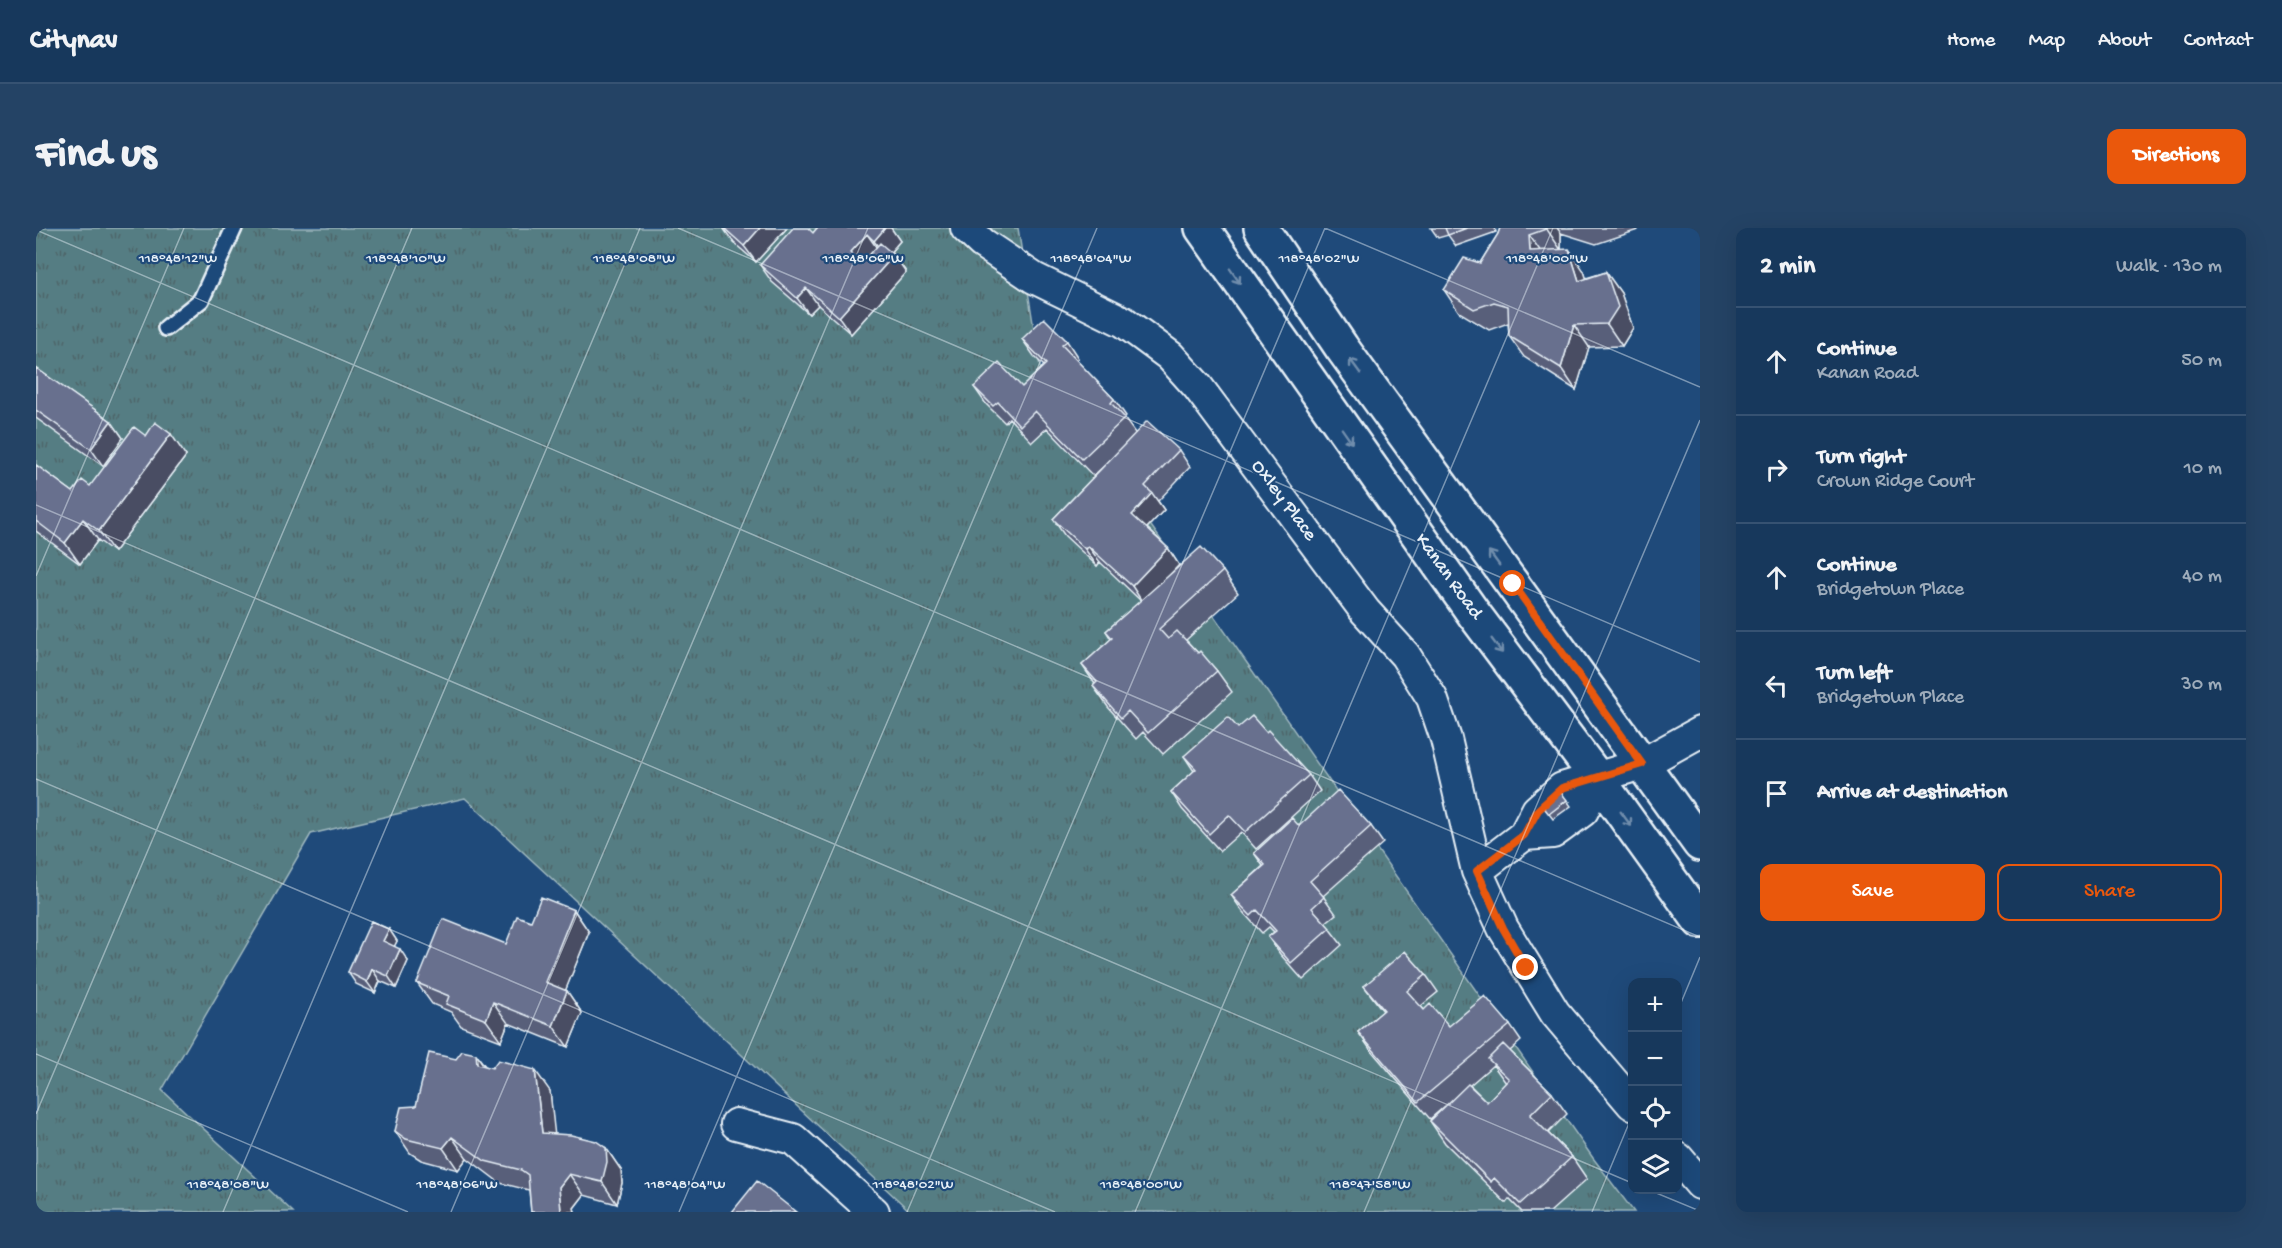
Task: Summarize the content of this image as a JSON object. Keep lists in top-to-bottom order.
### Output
{
  "streets": {
    "main road": ["Kanan Road"],
    "street": ["Oxley Place"]
  },
  "page": {
    "header": "Citynav",
    "nav": [
      "Home",
      "Map",
      "About",
      "Contact"
    ],
    "buttons": [
      "Directions",
      ["Save", "Share"]
    ],
    "title": "Find us",
    "heading": ["2 min", "Walk · 130 m"],
    "list": [
      ["Continue", "Kanan Road", "50 m"],
      ["Turn right", "Crown Ridge Court", "10 m"],
      ["Continue", "Bridgetown Place", "40 m"],
      ["Turn left", "Bridgetown Place", "30 m"],
      "Arrive at destination"
    ],
    "map_buttons": ["+", "−"]
  },
  "coordinates": [
    "118°48'12\"W",
    "118°48'10\"W",
    "118°48'08\"W",
    "118°48'06\"W",
    "118°48'04\"W",
    "118°48'02\"W",
    "118°48'00\"W",
    "118°47'58\"W"
  ]
}
